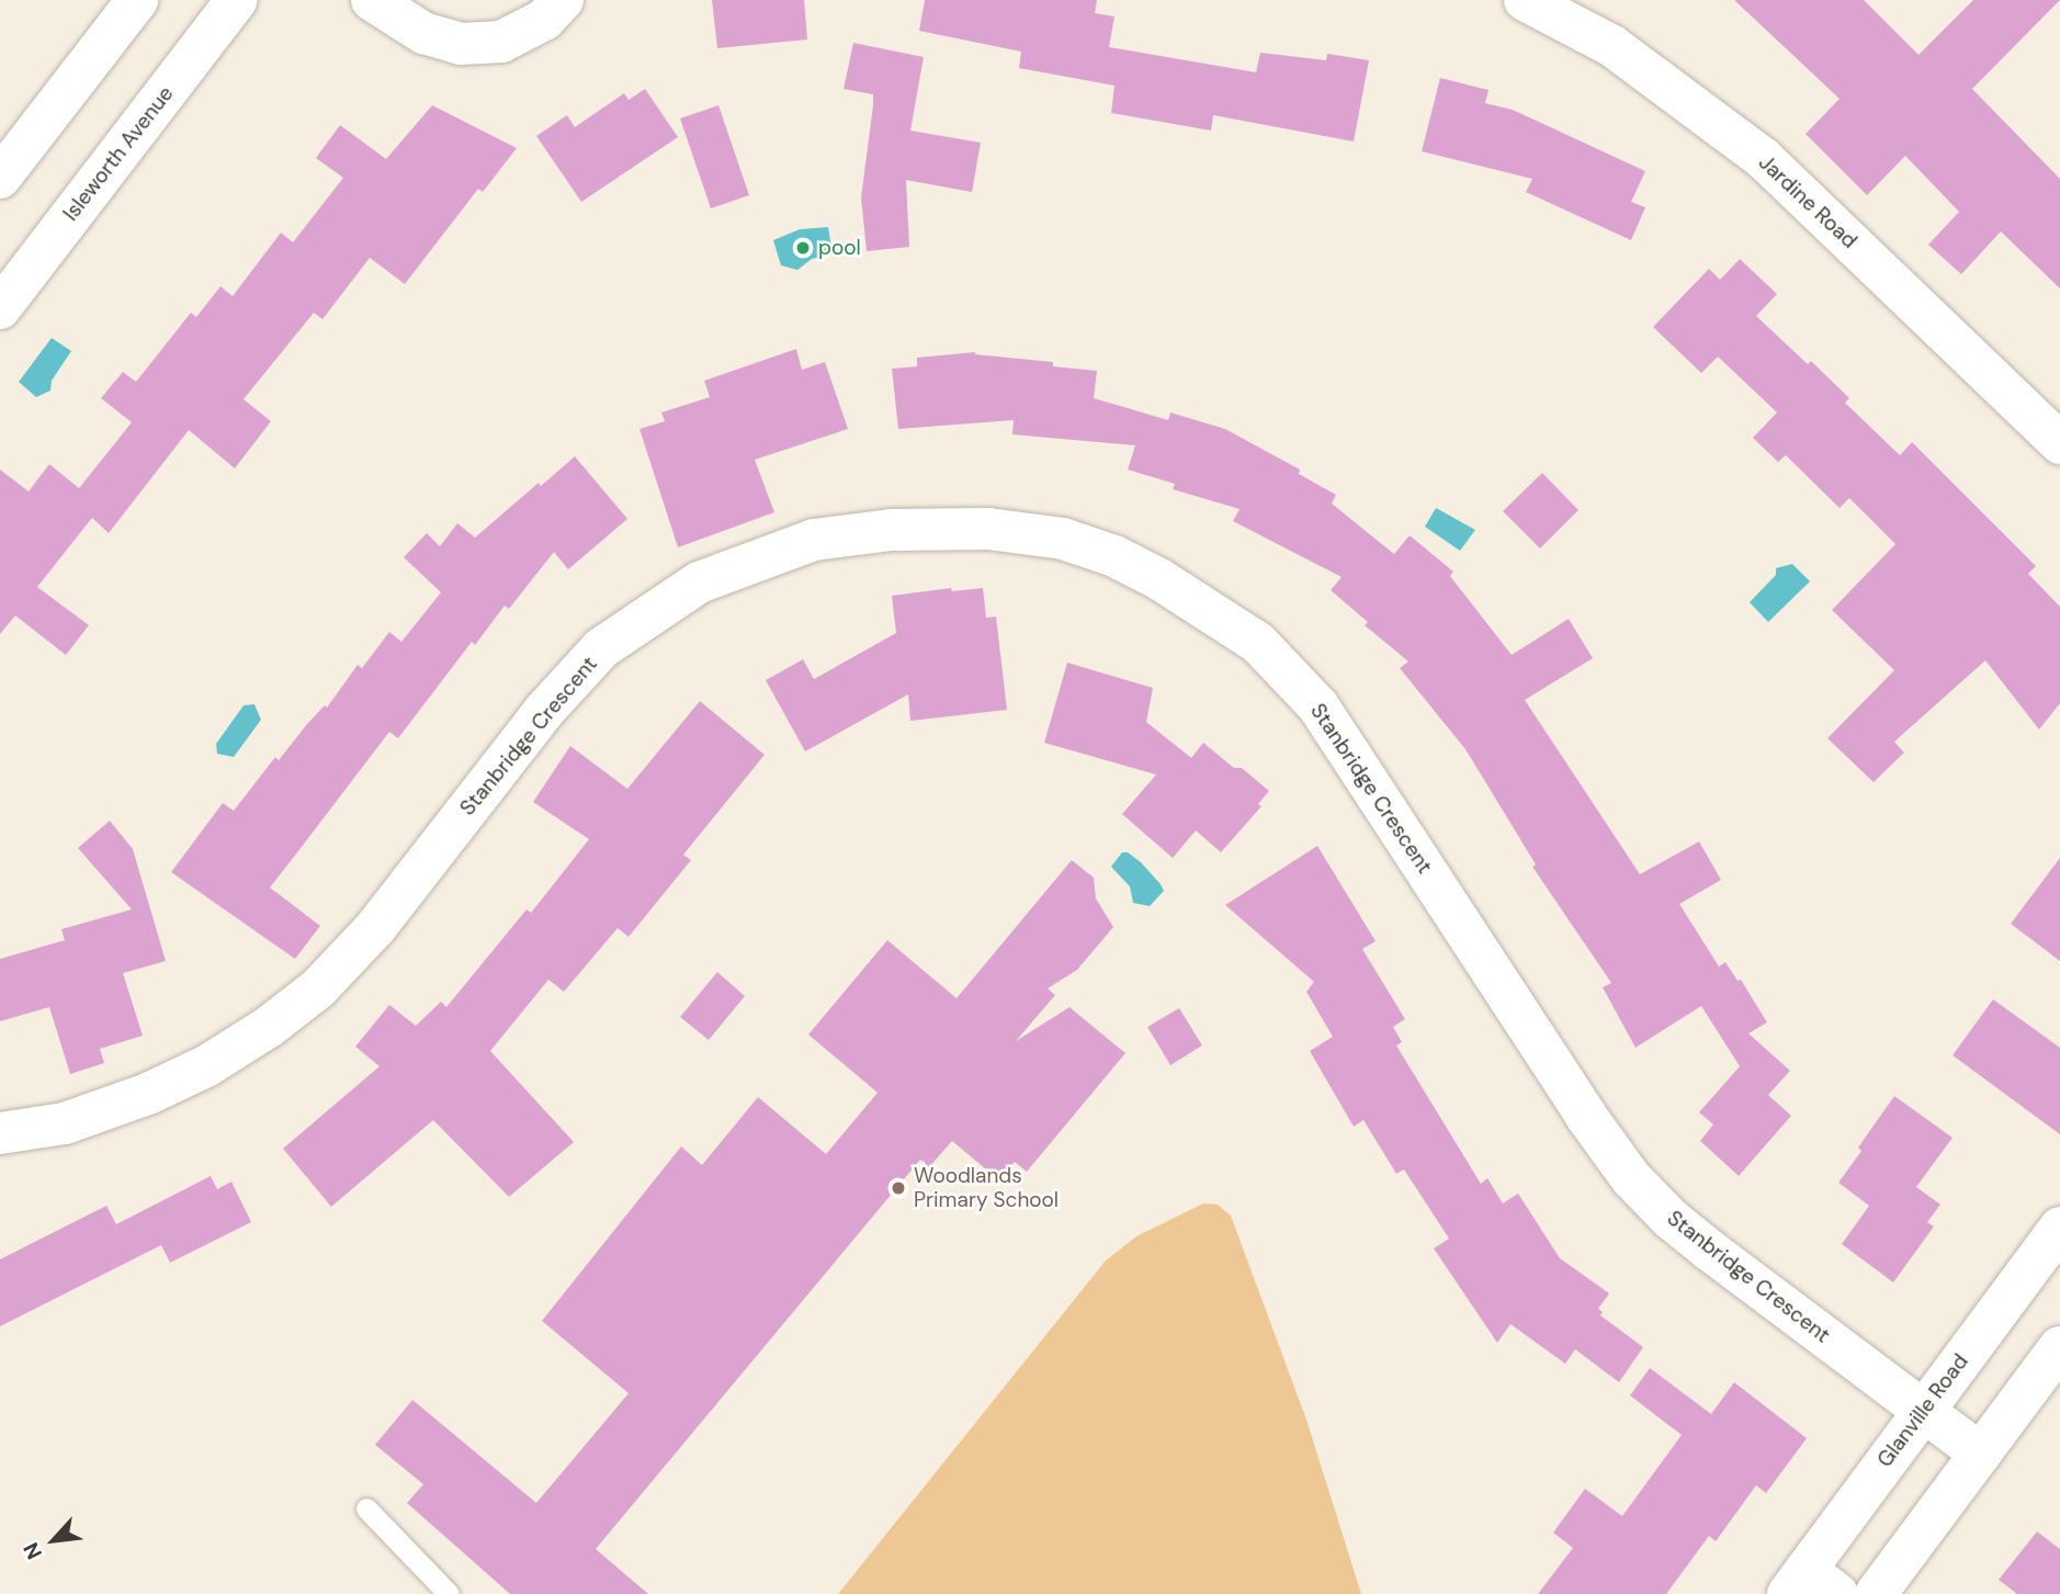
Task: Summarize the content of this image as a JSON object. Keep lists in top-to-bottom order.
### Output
{
  "streets": {
    "street": [
      "Isleworth Avenue",
      "Jardine Road",
      "Stanbridge Crescent",
      "Glanville Road"
    ]
  },
  "crossings": [
    ["Stanbridge Crescent", "Glanville Road"]
  ],
  "places": ["pool", "Woodlands Primary School"],
  "north": "bottom left"
}
